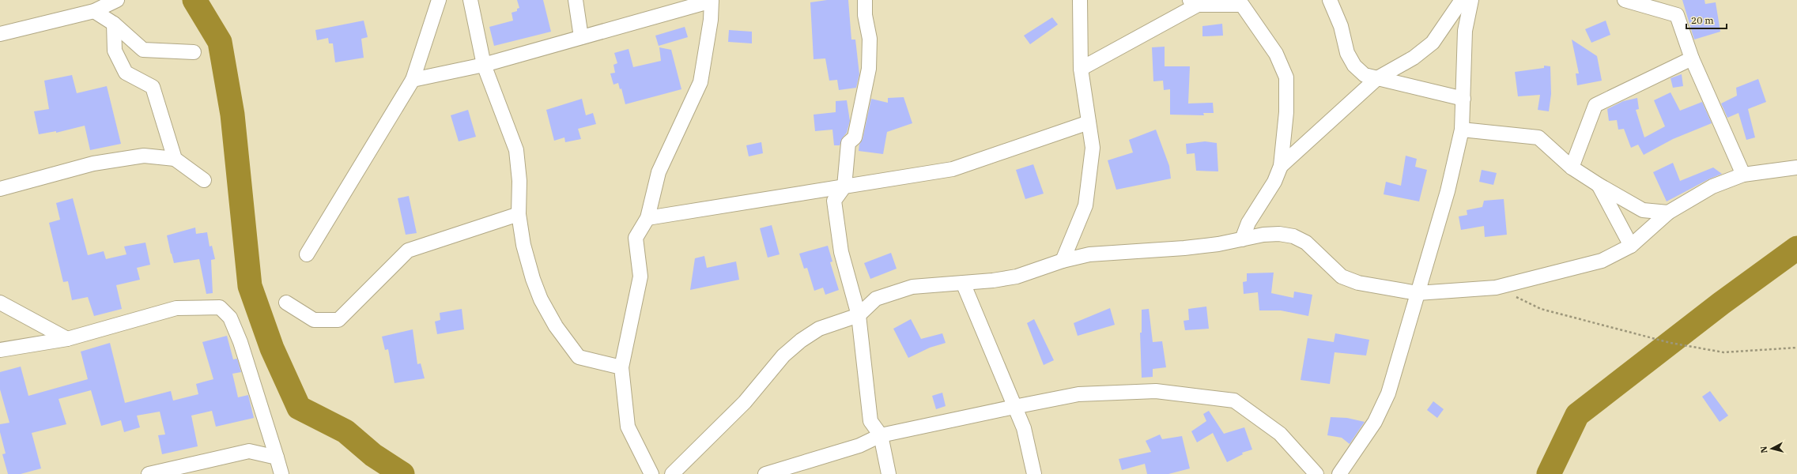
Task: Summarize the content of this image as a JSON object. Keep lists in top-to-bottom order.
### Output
{
  "scale_bar": "20 m",
  "north": "left"
}
